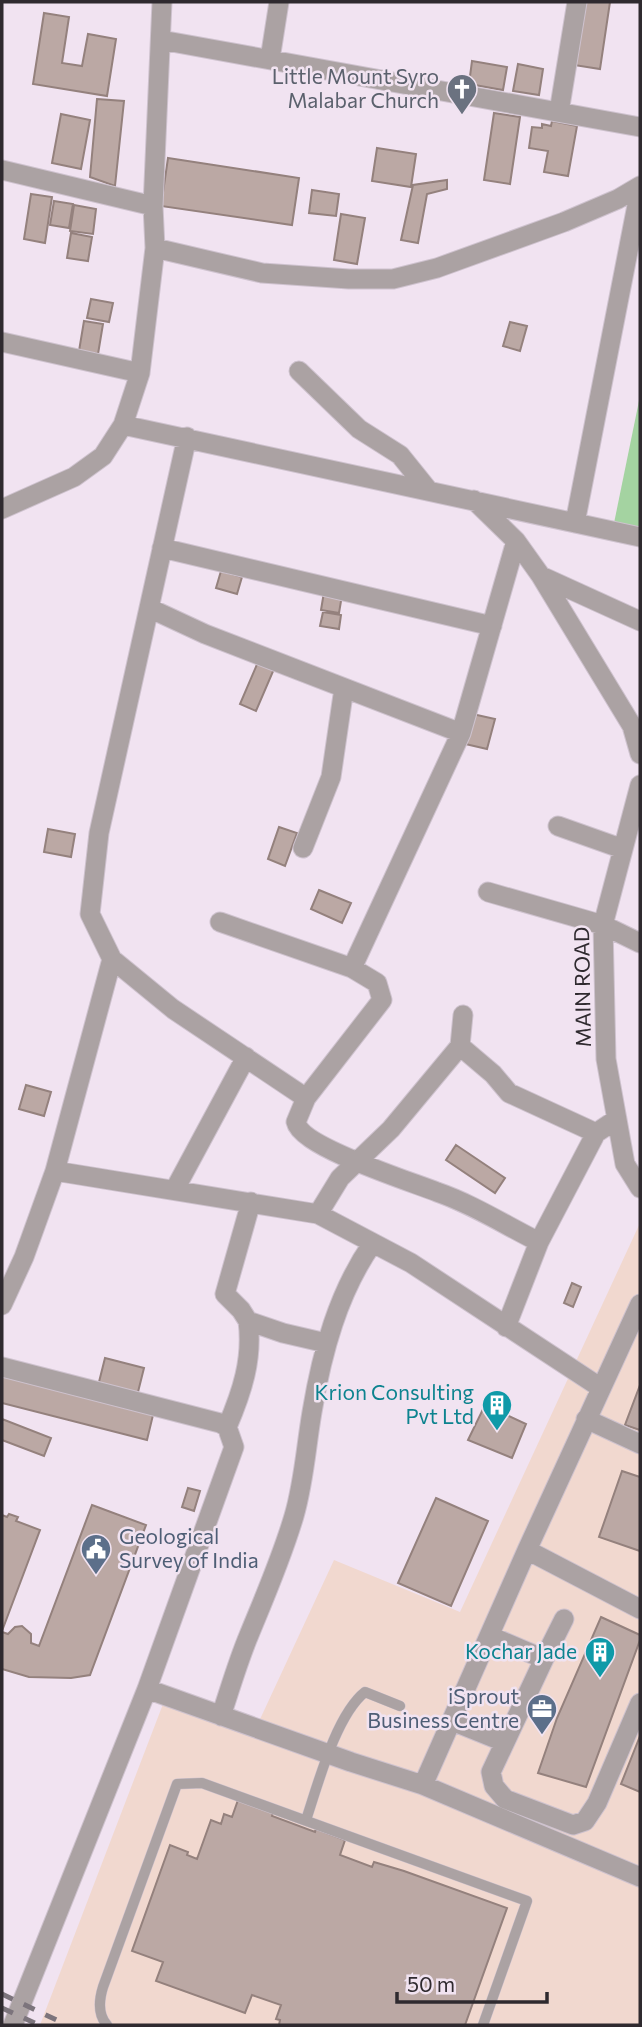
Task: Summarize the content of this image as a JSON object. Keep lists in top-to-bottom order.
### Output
{
  "streets": {
    "street": ["MAIN ROAD"]
  },
  "places": {
    "church": ["Little Mount Syro Malabar Church"],
    "building": ["Krion Consulting Pvt Ltd", "Kochar Jade"],
    "public building": ["Geological Survey of India"],
    "office": ["iSprout Business Centre"]
  },
  "scale_bar": "50 m"
}
